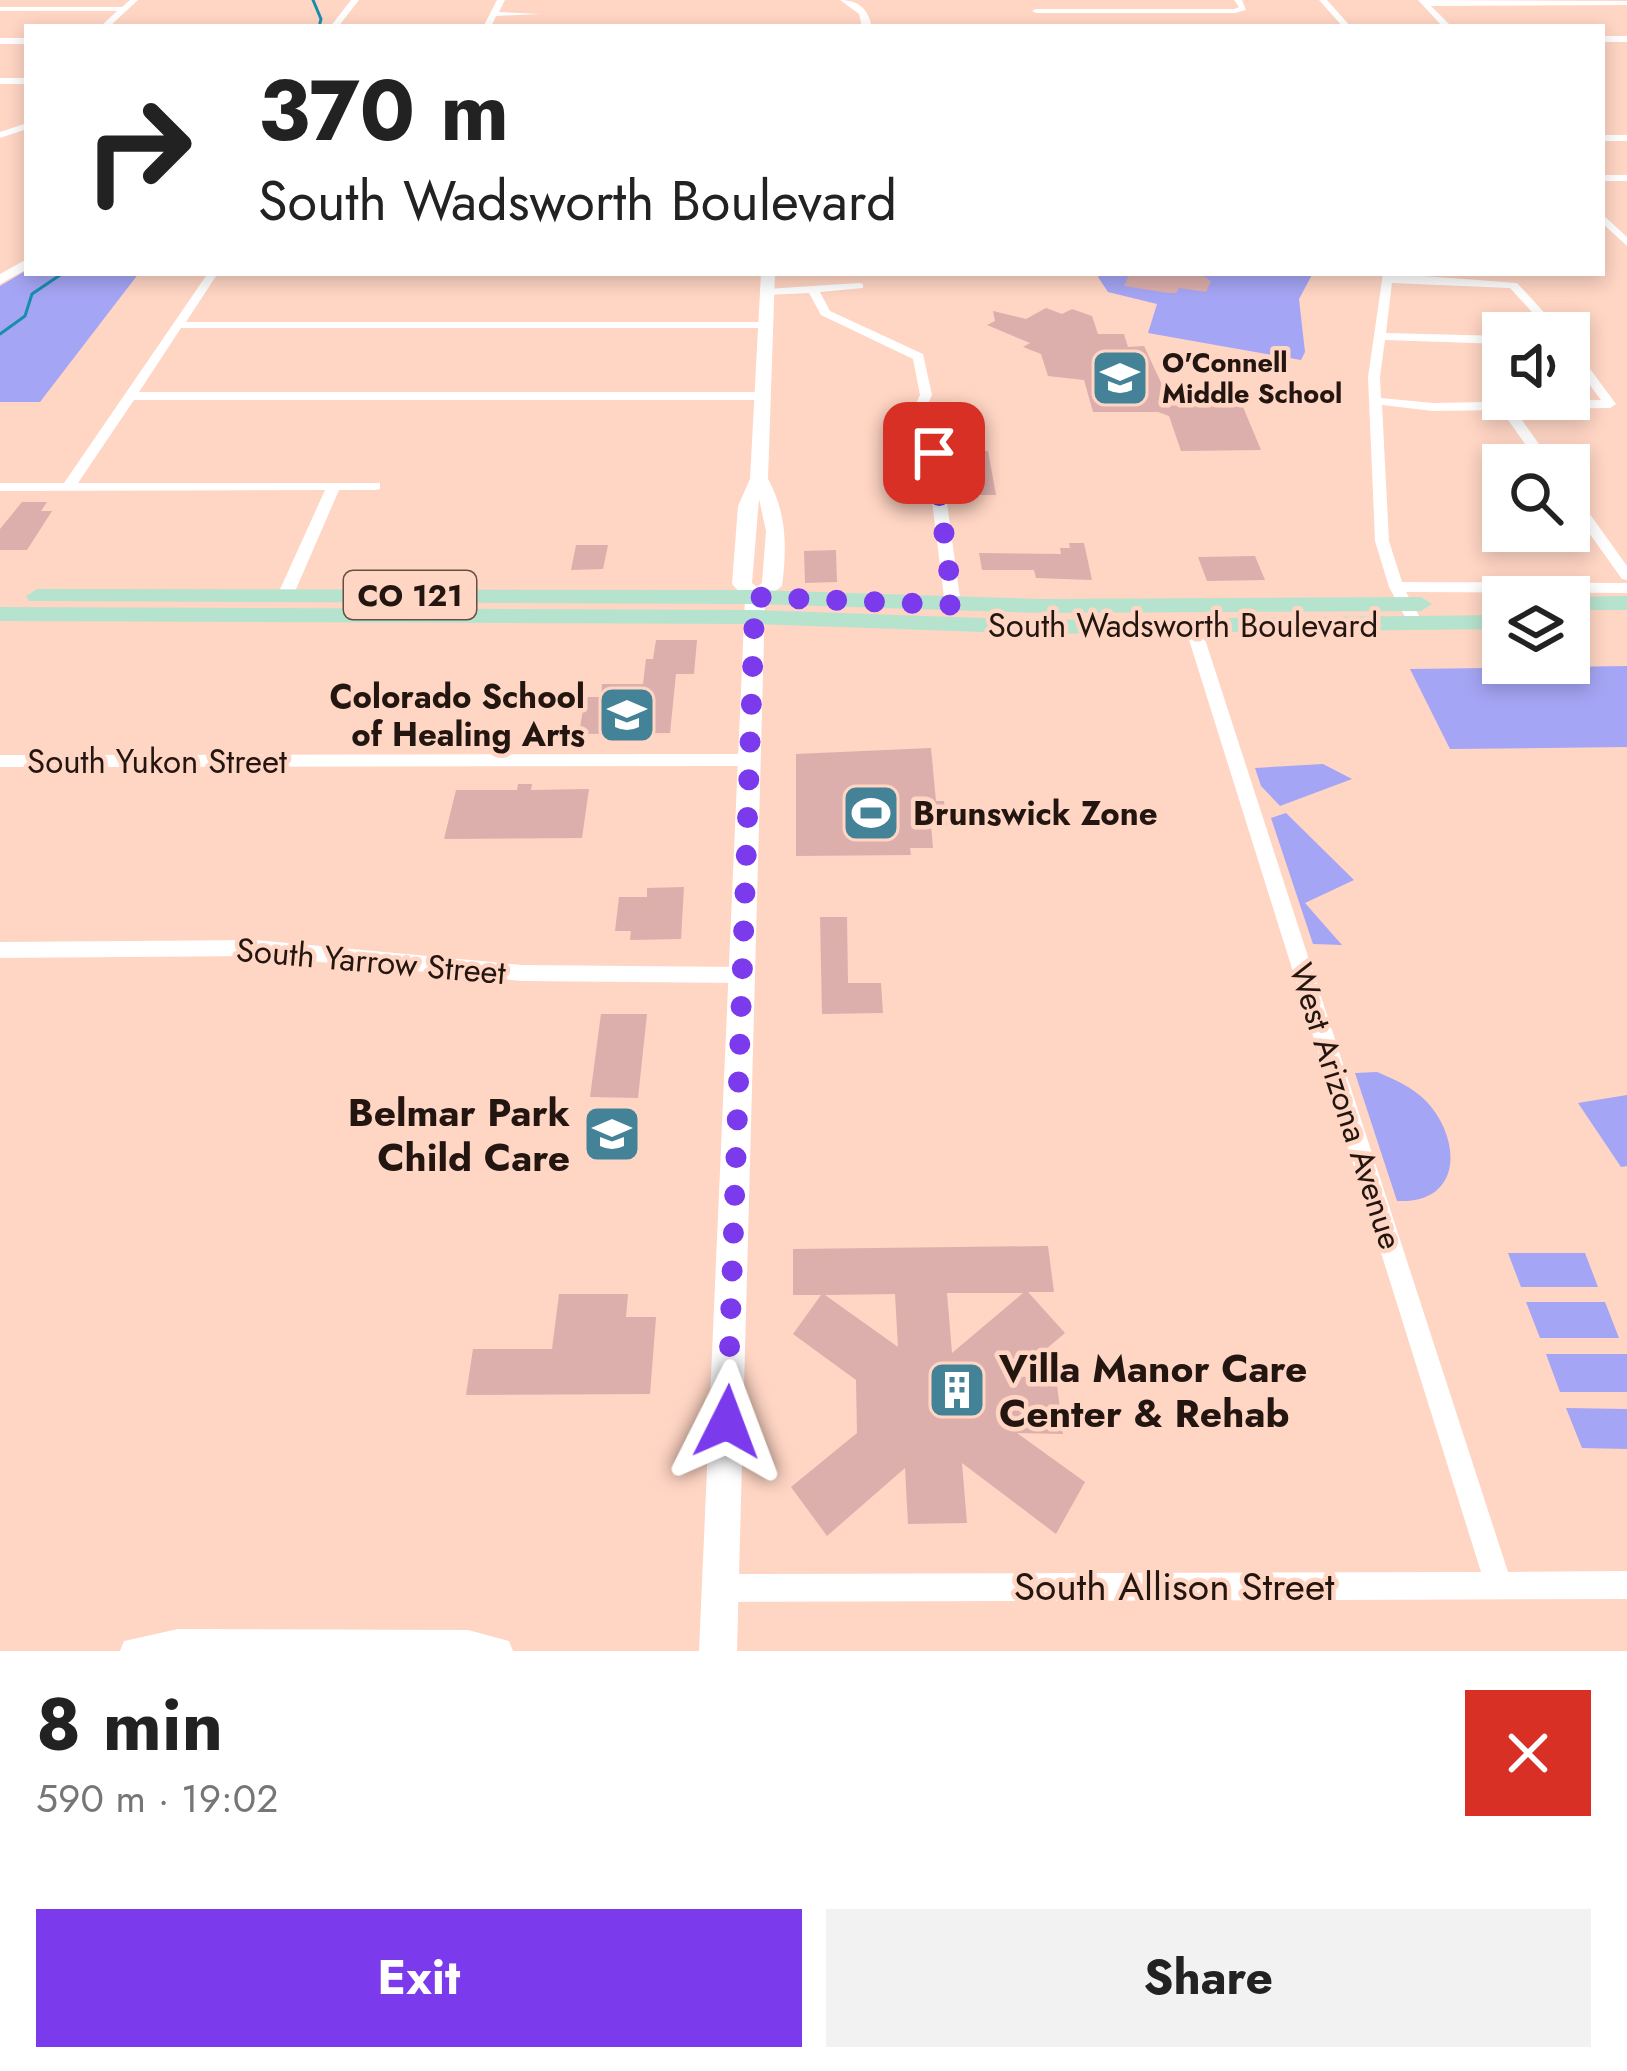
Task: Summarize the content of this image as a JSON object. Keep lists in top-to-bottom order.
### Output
{
  "streets": {
    "main road": ["CO 121", "South Wadsworth Boulevard"],
    "street": [
      "South Yukon Street",
      "South Yarrow Street",
      "West Arizona Avenue",
      "South Allison Street"
    ]
  },
  "crossings": [
    ["South Wadsworth Boulevard", "West Arizona Avenue"],
    ["West Arizona Avenue", "South Allison Street"]
  ],
  "places": {
    "school or university": ["O'Connell Middle School", "Colorado School of Healing Arts", "Belmar Park Child Care"],
    "sports": ["Brunswick Zone"],
    "building": ["Villa Manor Care Center & Rehab"]
  },
  "page": {
    "turn": ["370 m", "South Wadsworth Boulevard"],
    "heading": ["8 min", "590 m · 19:02"],
    "buttons": ["Exit", "Share"]
  }
}
